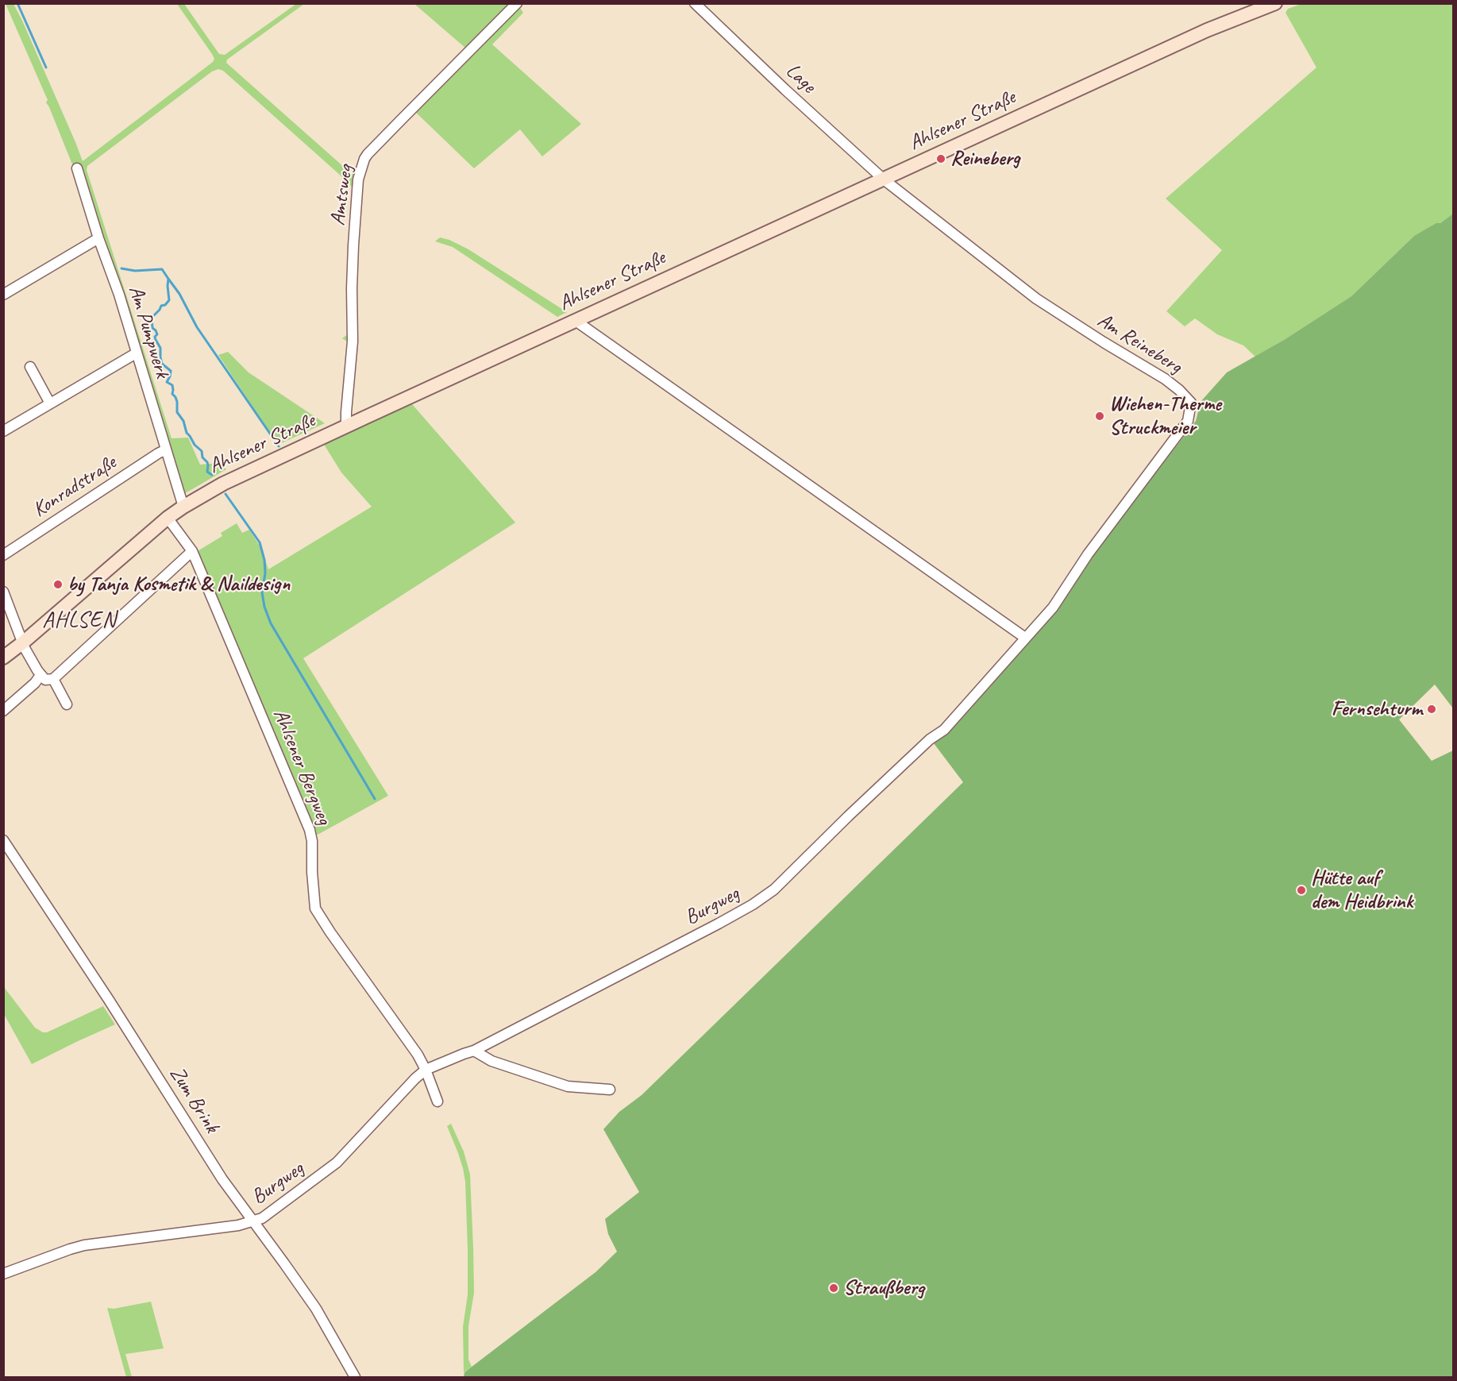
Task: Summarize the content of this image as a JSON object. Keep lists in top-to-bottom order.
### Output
{
  "streets": {
    "main road": ["Ahlsener Straße"],
    "street": [
      "Lage",
      "Amtsweg",
      "Am Pumpwerk",
      "Am Reineberg",
      "Konradstraße",
      "Ahlsener Bergweg",
      "Burgweg",
      "Zum Brink"
    ]
  },
  "crossings": [
    ["Lage", "Ahlsener Straße"],
    ["Lage", "Am Reineberg"],
    ["Ahlsener Straße", "Amtsweg"],
    ["Ahlsener Straße", "Am Pumpwerk"],
    ["Ahlsener Straße", "Am Reineberg"],
    ["Ahlsener Straße", "Ahlsener Bergweg"],
    ["Am Pumpwerk", "Konradstraße"],
    ["Am Reineberg", "Burgweg"],
    ["Ahlsener Bergweg", "Burgweg"],
    ["Burgweg", "Zum Brink"]
  ],
  "districts": ["AHLSEN"],
  "places": [
    "Reineberg",
    "Wiehen-Therme Struckmeier",
    "by Tanja Kosmetik & Naildesign",
    "Fernsehturm",
    "Hütte auf dem Heidbrink",
    "Straußberg"
  ]
}
